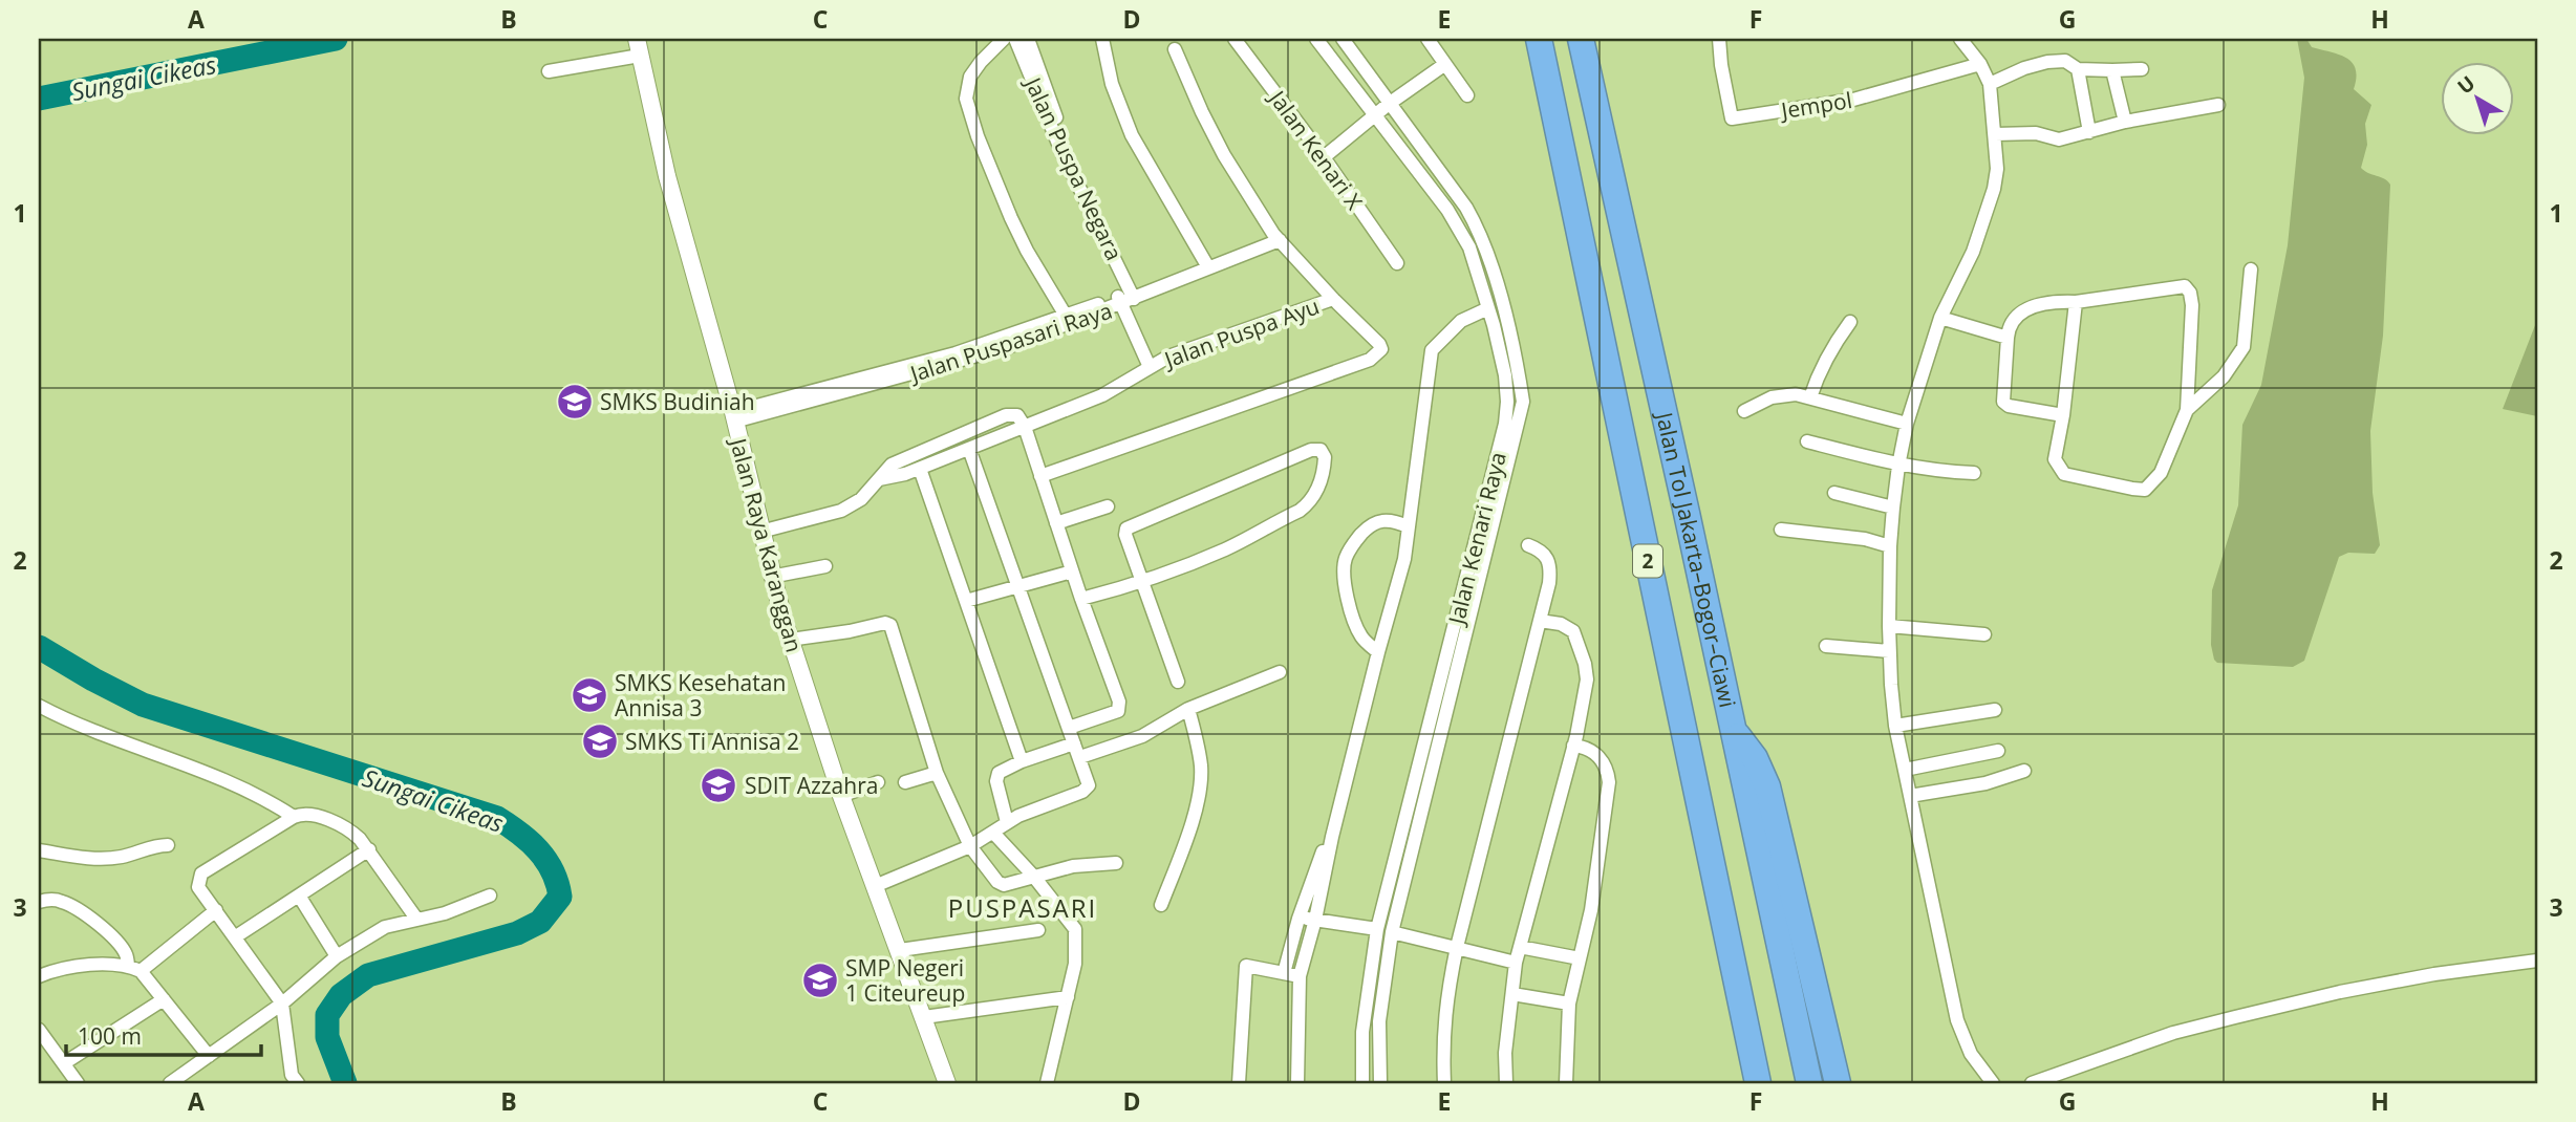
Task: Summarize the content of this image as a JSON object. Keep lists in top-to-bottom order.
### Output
{
  "streets": {
    "highway": ["2", "Jalan Tol Jakarta–Bogor–Ciawi"],
    "street": [
      "Jempol",
      "Jalan Kenari X",
      "Jalan Puspa Negara",
      "Jalan Puspa Ayu",
      "Jalan Puspasari Raya",
      "Jalan Kenari Raya",
      "Jalan Raya Karanggan"
    ]
  },
  "crossings": [
    ["Jalan Puspa Negara", "Jalan Puspa Ayu"],
    ["Jalan Puspa Negara", "Jalan Puspasari Raya"],
    ["Jalan Puspa Ayu", "Jalan Puspasari Raya"],
    ["Jalan Puspasari Raya", "Jalan Raya Karanggan"]
  ],
  "districts": ["PUSPASARI"],
  "water": ["Sungai Cikeas"],
  "places": {
    "school or university": [
      "SMKS Budiniah",
      "SMKS Kesehatan Annisa 3",
      "SMKS Ti Annisa 2",
      "SDIT Azzahra",
      "SMP Negeri 1 Citeureup"
    ]
  },
  "scale_bar": "100 m",
  "north": "top left",
  "grid": {
    "columns": [
      "A",
      "B",
      "C",
      "D",
      "E",
      "F",
      "G",
      "H"
    ],
    "rows": ["1", "2", "3"]
  }
}
